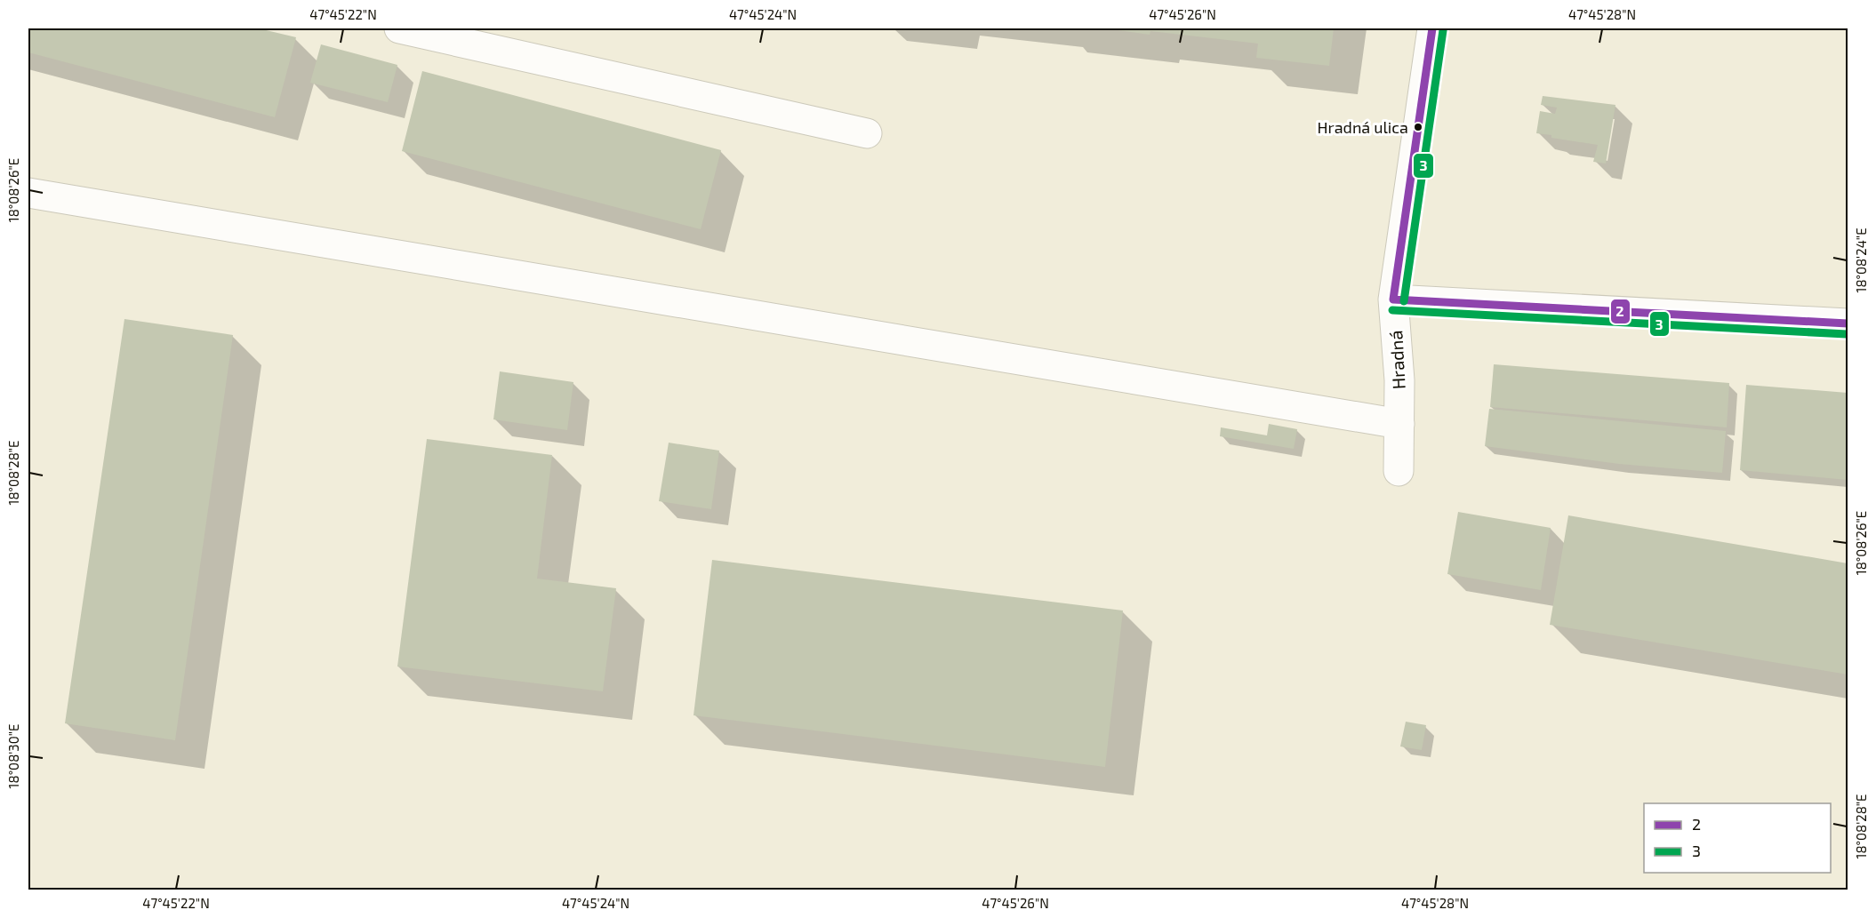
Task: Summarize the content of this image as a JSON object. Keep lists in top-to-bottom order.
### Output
{
  "streets": {
    "street": ["Hradná"]
  },
  "places": ["Hradná ulica"],
  "lines": ["transit line 2", "transit line 3"],
  "legend": ["2", "3"],
  "coordinates": [
    "47°45'22\"N",
    "47°45'24\"N",
    "47°45'26\"N",
    "47°45'28\"N",
    "18°08'26\"E",
    "18°08'24\"E",
    "18°08'28\"E",
    "18°08'30\"E"
  ]
}
